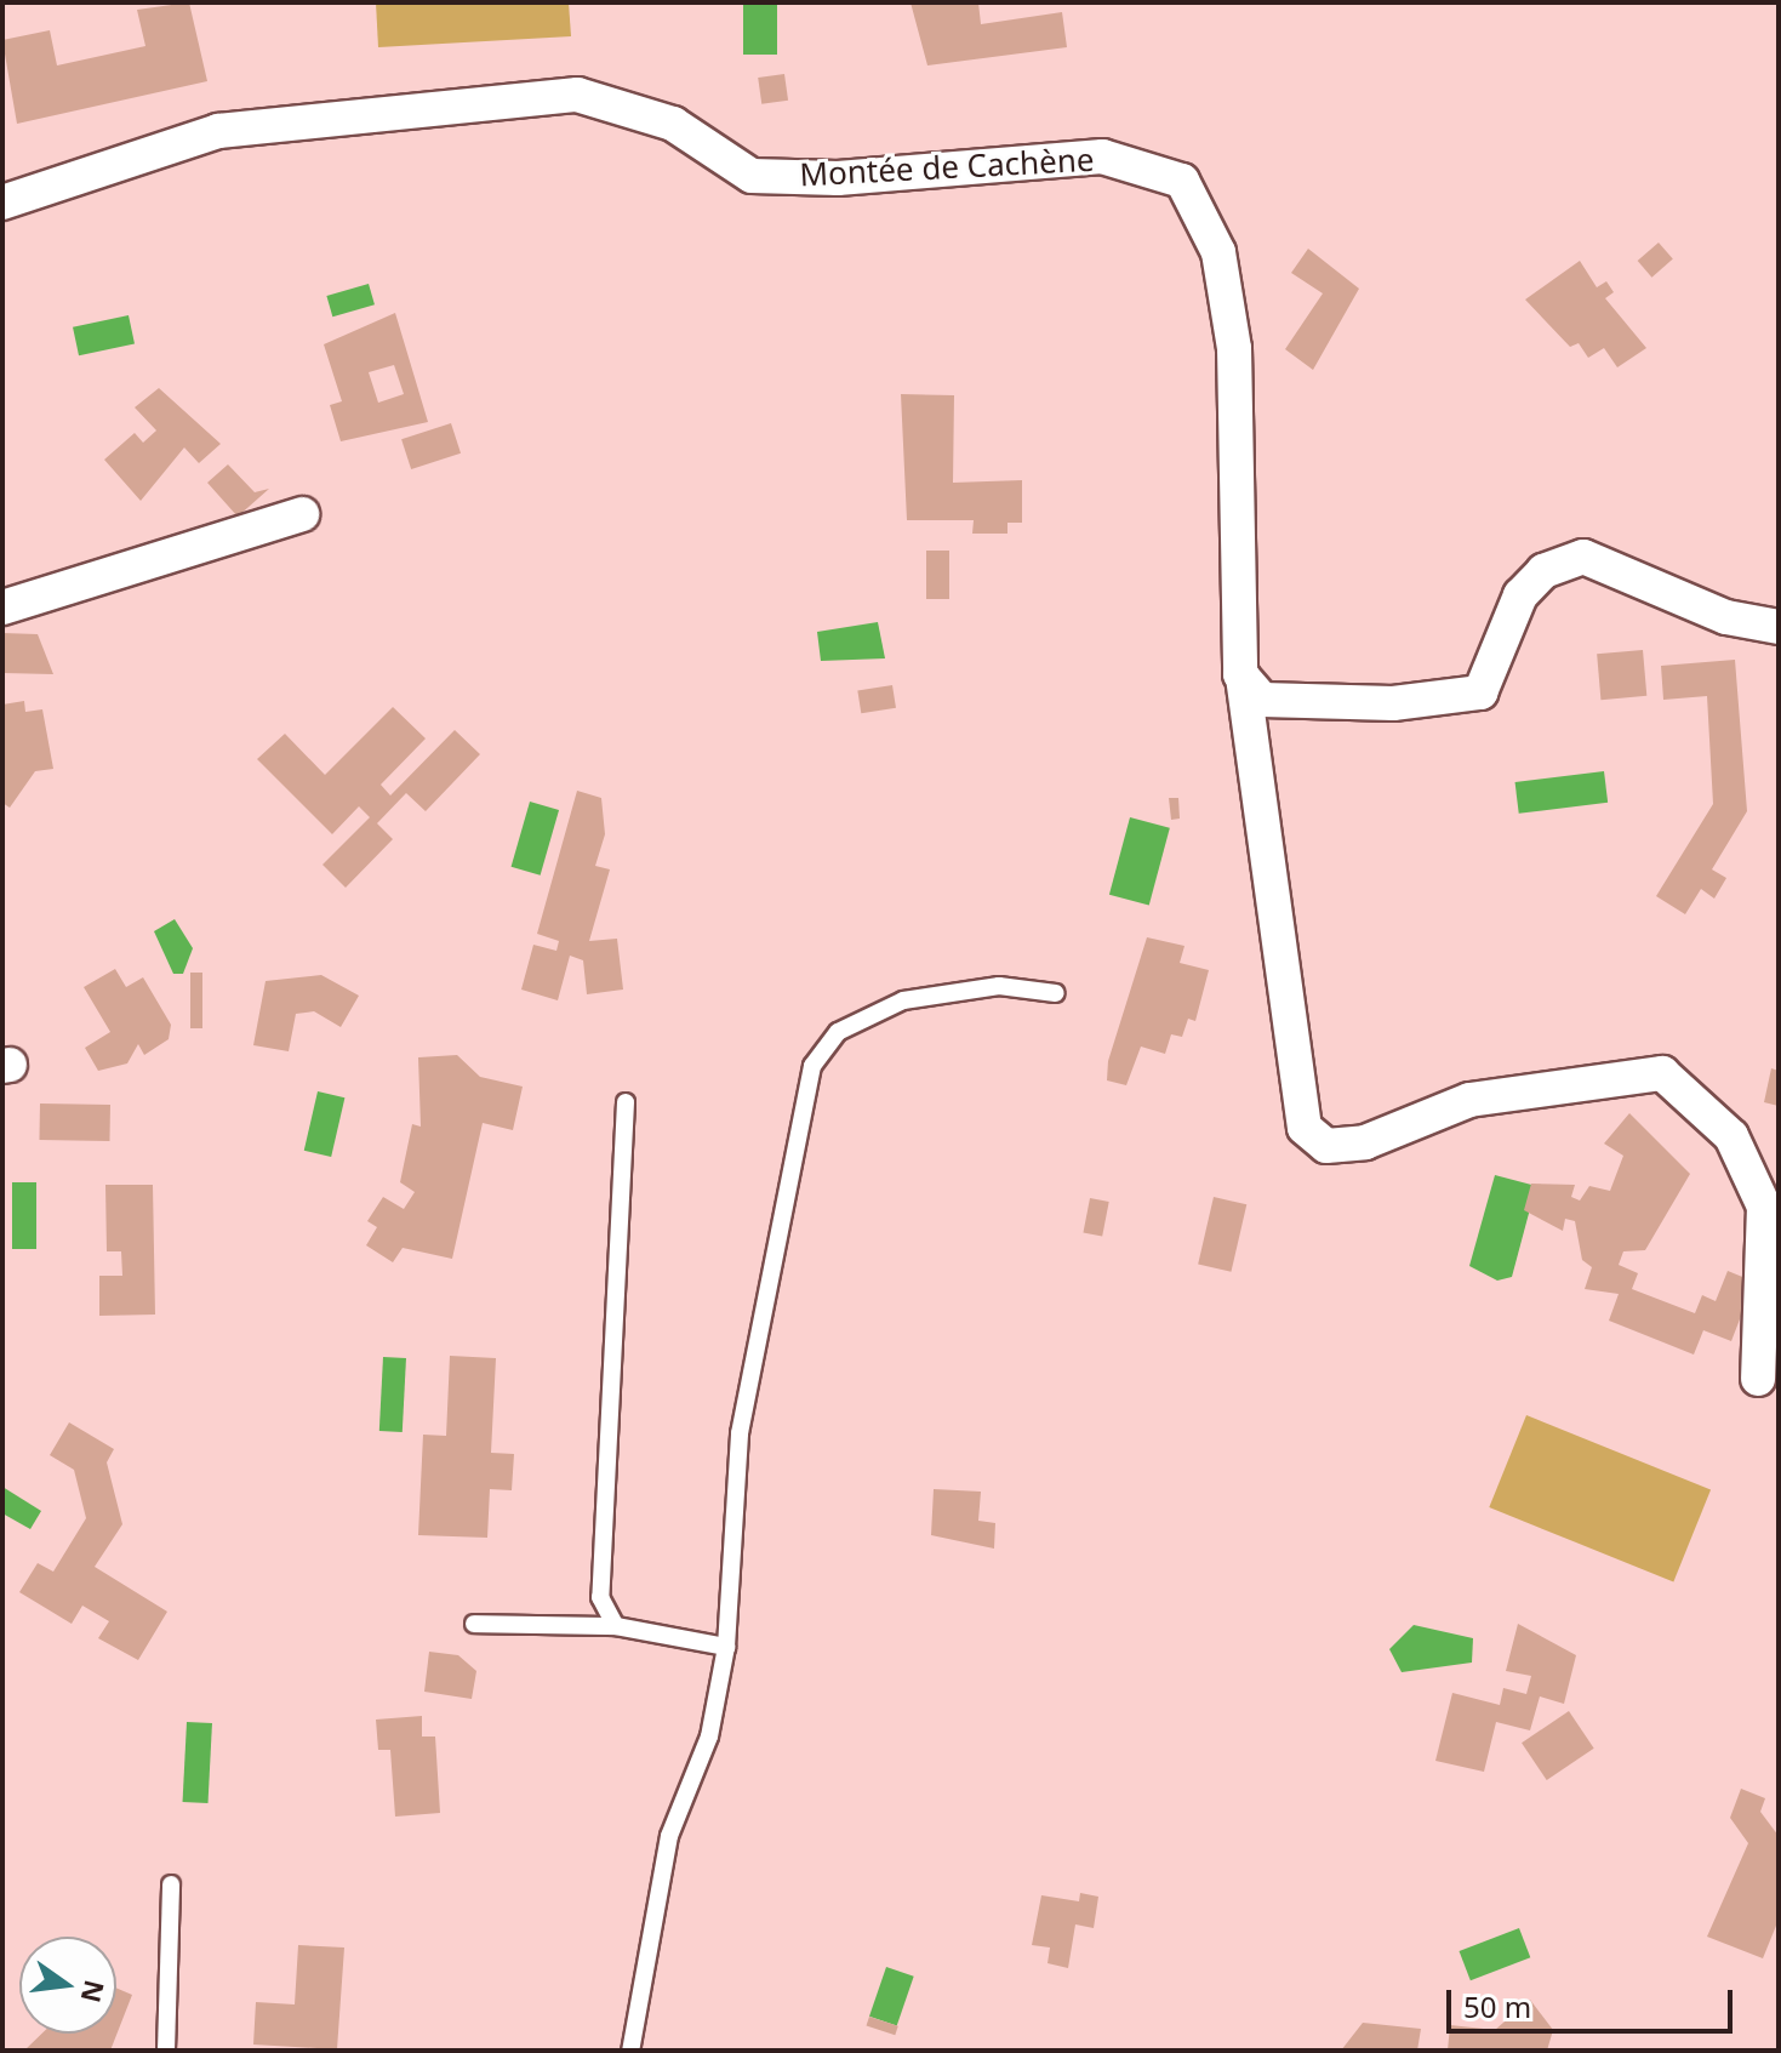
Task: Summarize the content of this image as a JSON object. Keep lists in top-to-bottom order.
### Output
{
  "streets": {
    "street": ["Montée de Cachène"]
  },
  "scale_bar": "50 m",
  "north": "right"
}
